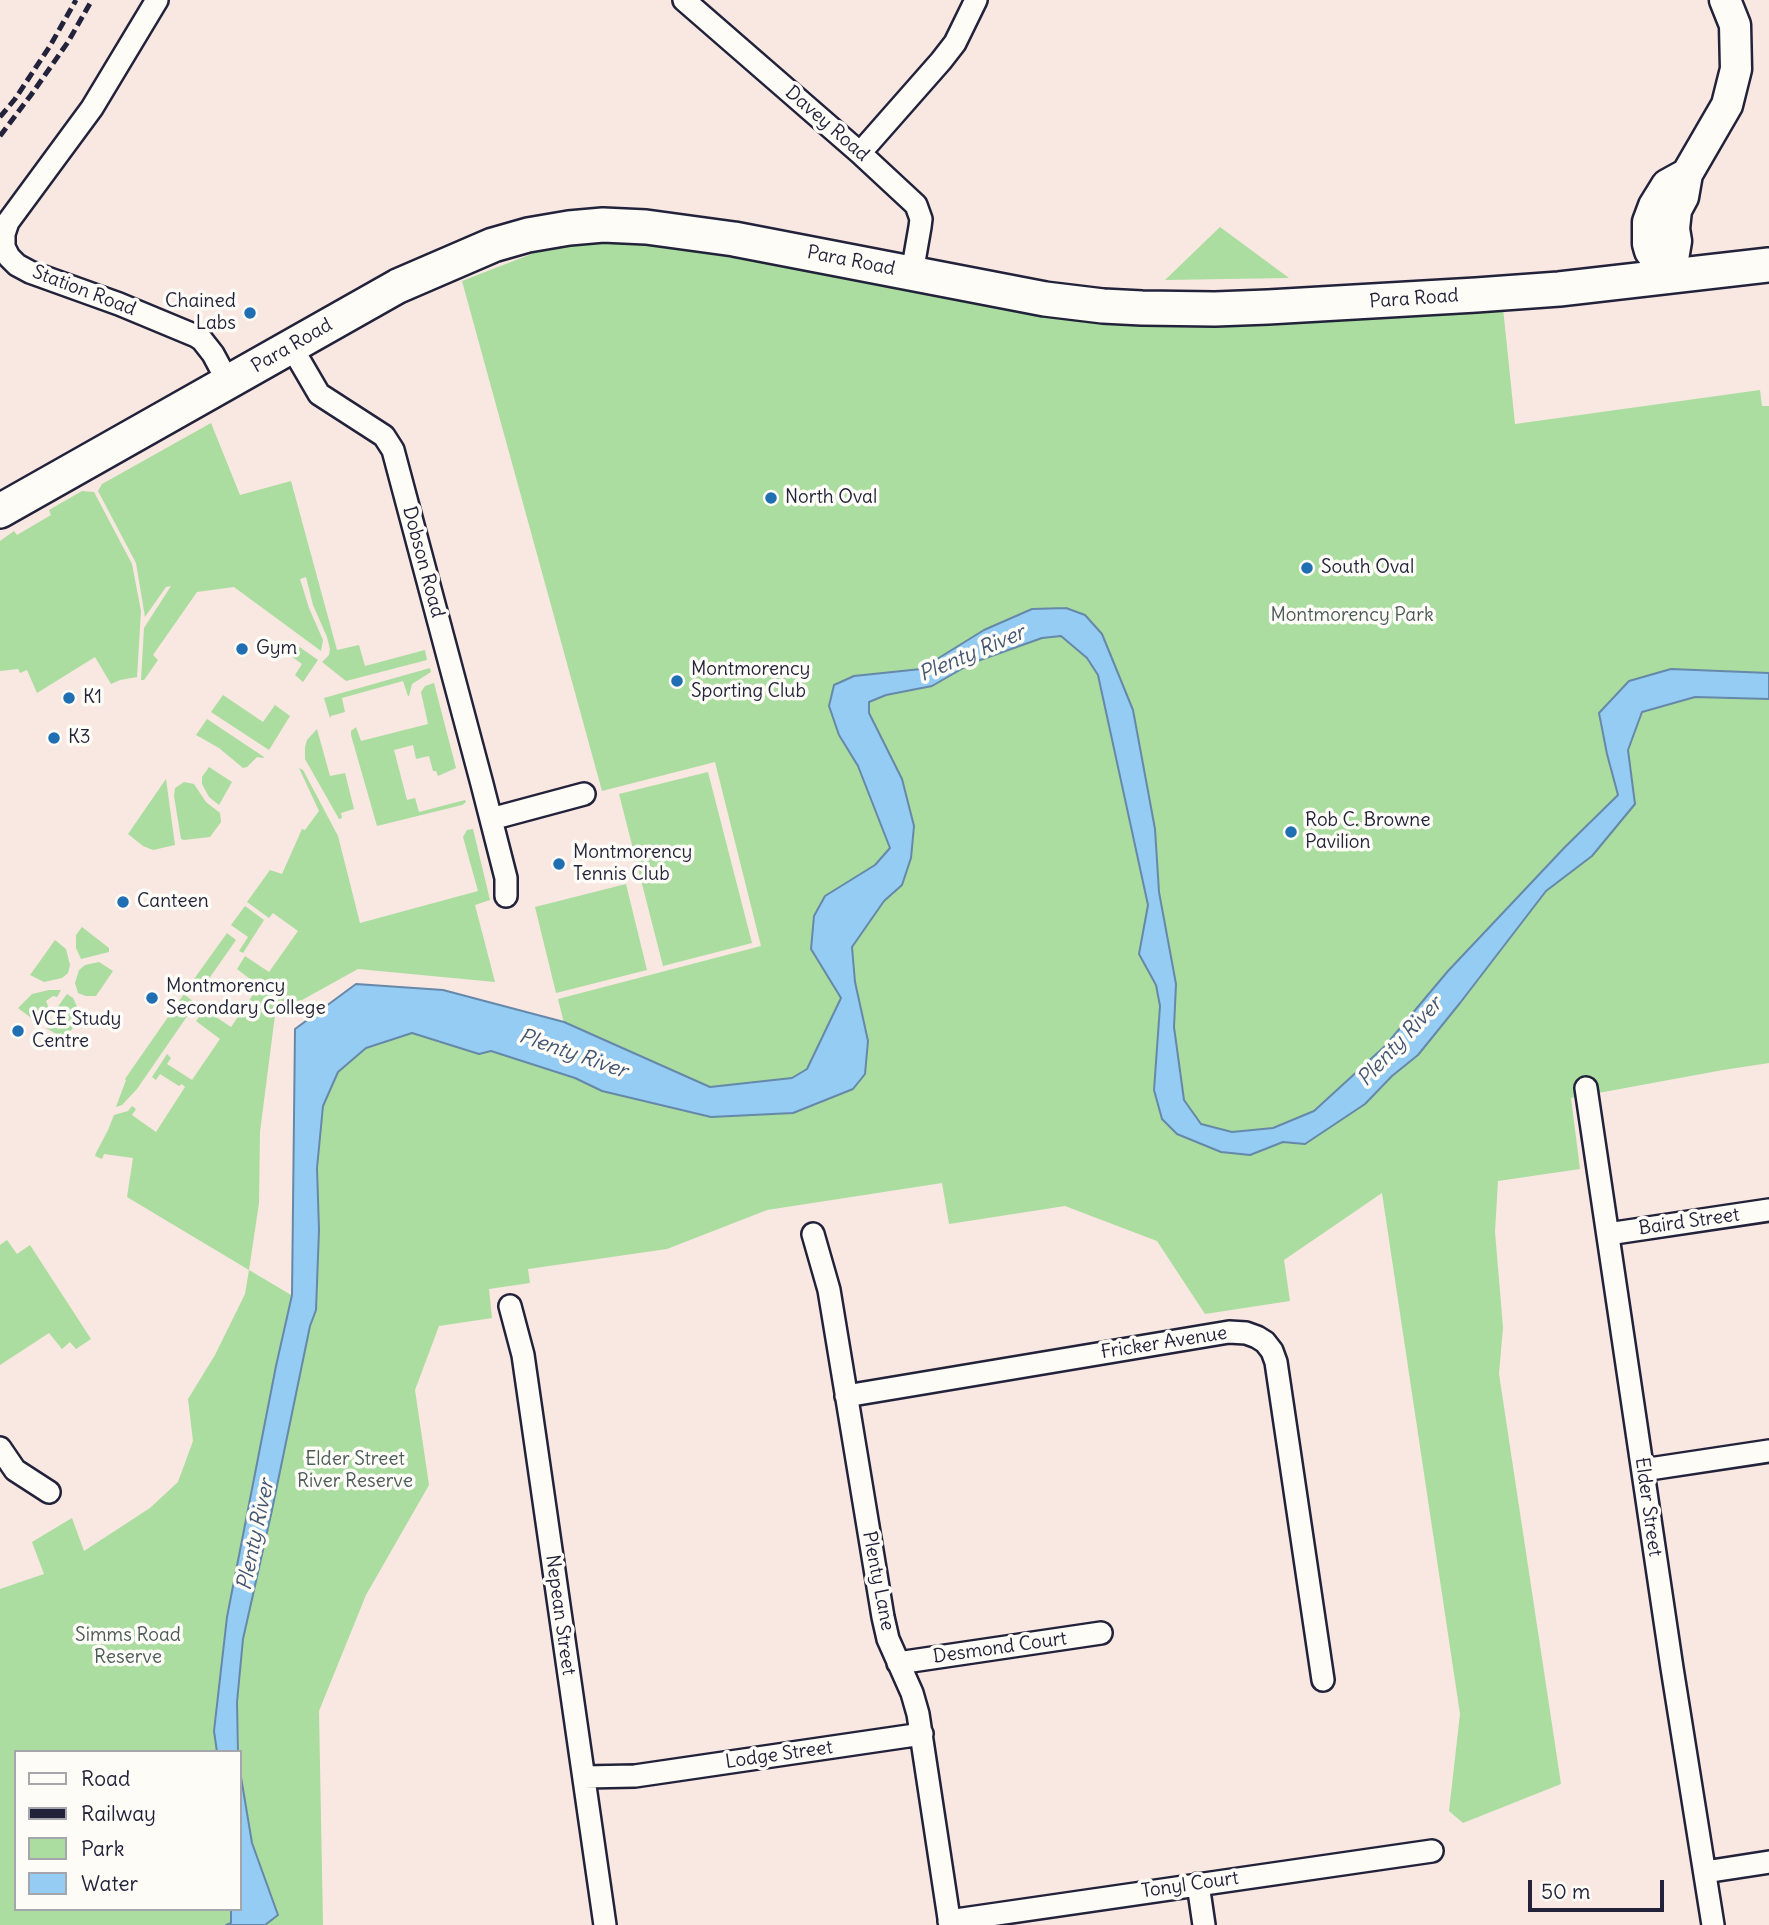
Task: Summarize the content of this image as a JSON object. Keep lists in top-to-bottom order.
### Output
{
  "streets": {
    "main road": ["Para Road"],
    "street": [
      "Davey Road",
      "Station Road",
      "Dobson Road",
      "Baird Street",
      "Fricker Avenue",
      "Elder Street",
      "Plenty Lane",
      "Nepean Street",
      "Desmond Court",
      "Lodge Street",
      "Tonyl Court"
    ]
  },
  "crossings": [
    ["Davey Road", "Para Road"],
    ["Para Road", "Station Road"],
    ["Para Road", "Dobson Road"],
    ["Baird Street", "Elder Street"],
    ["Fricker Avenue", "Plenty Lane"],
    ["Plenty Lane", "Desmond Court"],
    ["Plenty Lane", "Lodge Street"],
    ["Plenty Lane", "Tonyl Court"],
    ["Nepean Street", "Lodge Street"]
  ],
  "water": ["Plenty River"],
  "parks": ["Montmorency Park", "Elder Street River Reserve", "Simms Road Reserve"],
  "places": [
    "Chained Labs",
    "North Oval",
    "South Oval",
    "Gym",
    "Montmorency Sporting Club",
    "K1",
    "K3",
    "Rob C. Browne Pavilion",
    "Montmorency Tennis Club",
    "Canteen",
    "Montmorency Secondary College",
    "VCE Study Centre"
  ],
  "legend": [
    "Road",
    "Railway",
    "Park",
    "Water"
  ],
  "scale_bar": "50 m"
}
